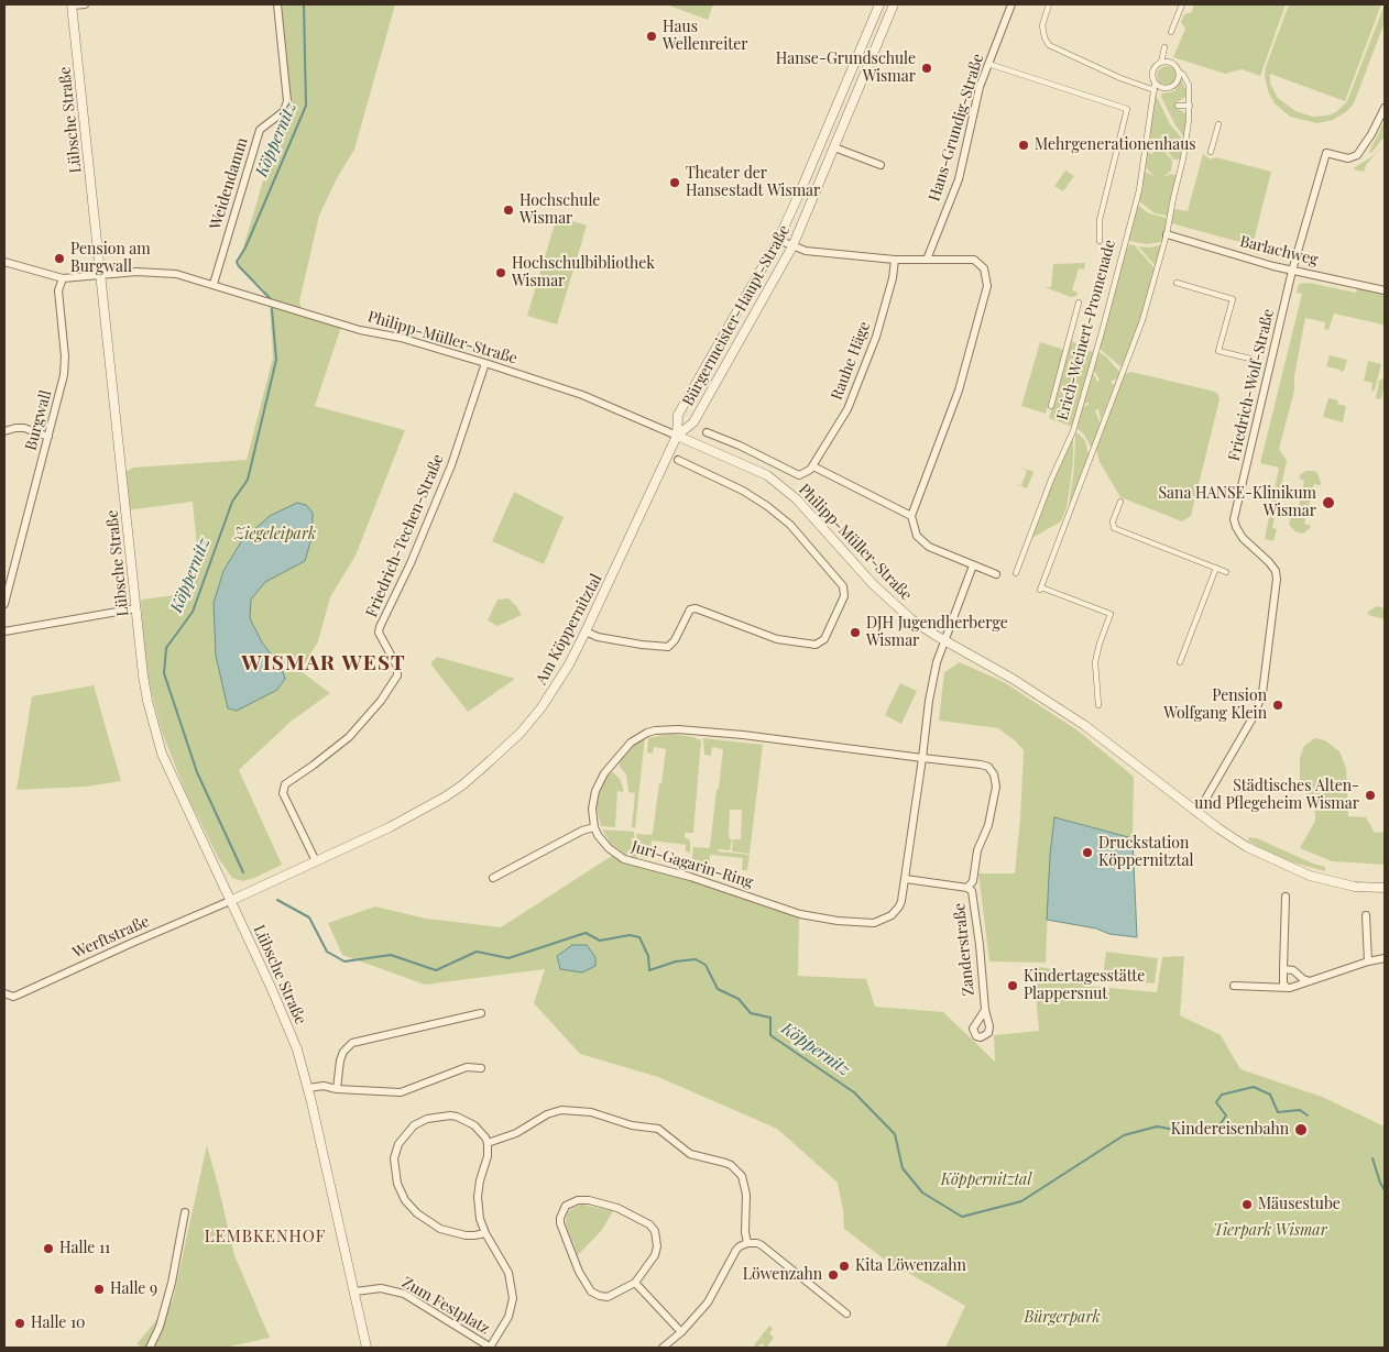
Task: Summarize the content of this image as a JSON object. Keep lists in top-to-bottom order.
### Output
{
  "streets": {
    "street": [
      "Lübsche Straße",
      "Hans-Grundig-Straße",
      "Weidendamm",
      "Barlachweg",
      "Bürgermeister-Haupt-Straße",
      "Erich-Weinert-Promenade",
      "Philipp-Müller-Straße",
      "Rauhe Häge",
      "Friedrich-Wolf-Straße",
      "Burgwall",
      "Friedrich-Techen-Straße",
      "Am Köppernitztal",
      "Juri-Gagarin-Ring",
      "Werftstraße",
      "Zanderstraße",
      "Zum Festplatz"
    ]
  },
  "crossings": [
    ["Lübsche Straße", "Philipp-Müller-Straße"],
    ["Lübsche Straße", "Am Köppernitztal"],
    ["Lübsche Straße", "Werftstraße"],
    ["Lübsche Straße", "Zum Festplatz"],
    ["Weidendamm", "Philipp-Müller-Straße"],
    ["Barlachweg", "Friedrich-Wolf-Straße"],
    ["Bürgermeister-Haupt-Straße", "Philipp-Müller-Straße"],
    ["Bürgermeister-Haupt-Straße", "Am Köppernitztal"],
    ["Philipp-Müller-Straße", "Rauhe Häge"],
    ["Philipp-Müller-Straße", "Friedrich-Wolf-Straße"],
    ["Philipp-Müller-Straße", "Friedrich-Techen-Straße"],
    ["Philipp-Müller-Straße", "Am Köppernitztal"],
    ["Philipp-Müller-Straße", "Juri-Gagarin-Ring"],
    ["Friedrich-Techen-Straße", "Am Köppernitztal"],
    ["Am Köppernitztal", "Werftstraße"],
    ["Juri-Gagarin-Ring", "Zanderstraße"]
  ],
  "districts": ["WISMAR WEST", "LEMBKENHOF"],
  "water": ["Köppernitz"],
  "parks": [
    "Ziegeleipark",
    "Köppernitztal",
    "Tierpark Wismar",
    "Bürgerpark"
  ],
  "places": [
    "Haus Wellenreiter",
    "Hanse-Grundschule Wismar",
    "Mehrgenerationenhaus",
    "Theater der Hansestadt Wismar",
    "Hochschule Wismar",
    "Pension am Burgwall",
    "Hochschulbibliothek Wismar",
    "Sana HANSE-Klinikum Wismar",
    "DJH Jugendherberge Wismar",
    "Pension Wolfgang Klein",
    "Städtisches Alten- und Pflegeheim Wismar",
    "Druckstation Köppernitztal",
    "Kindertagesstätte Plappersnut",
    "Kindereisenbahn",
    "Mäusestube",
    "Halle 11",
    "Kita Löwenzahn",
    "Löwenzahn",
    "Halle 9",
    "Halle 10"
  ]
}
